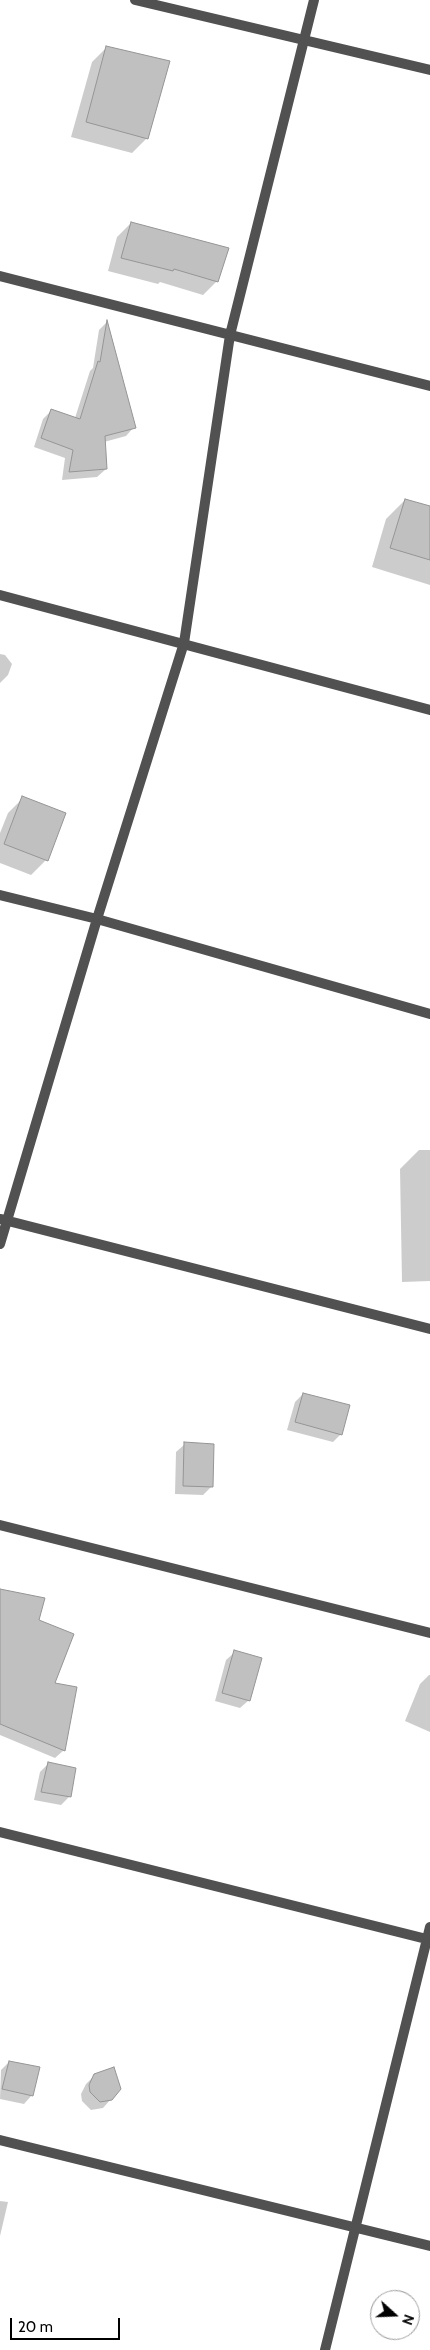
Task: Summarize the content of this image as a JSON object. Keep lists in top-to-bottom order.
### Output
{
  "scale_bar": "20 m",
  "north": "right"
}
